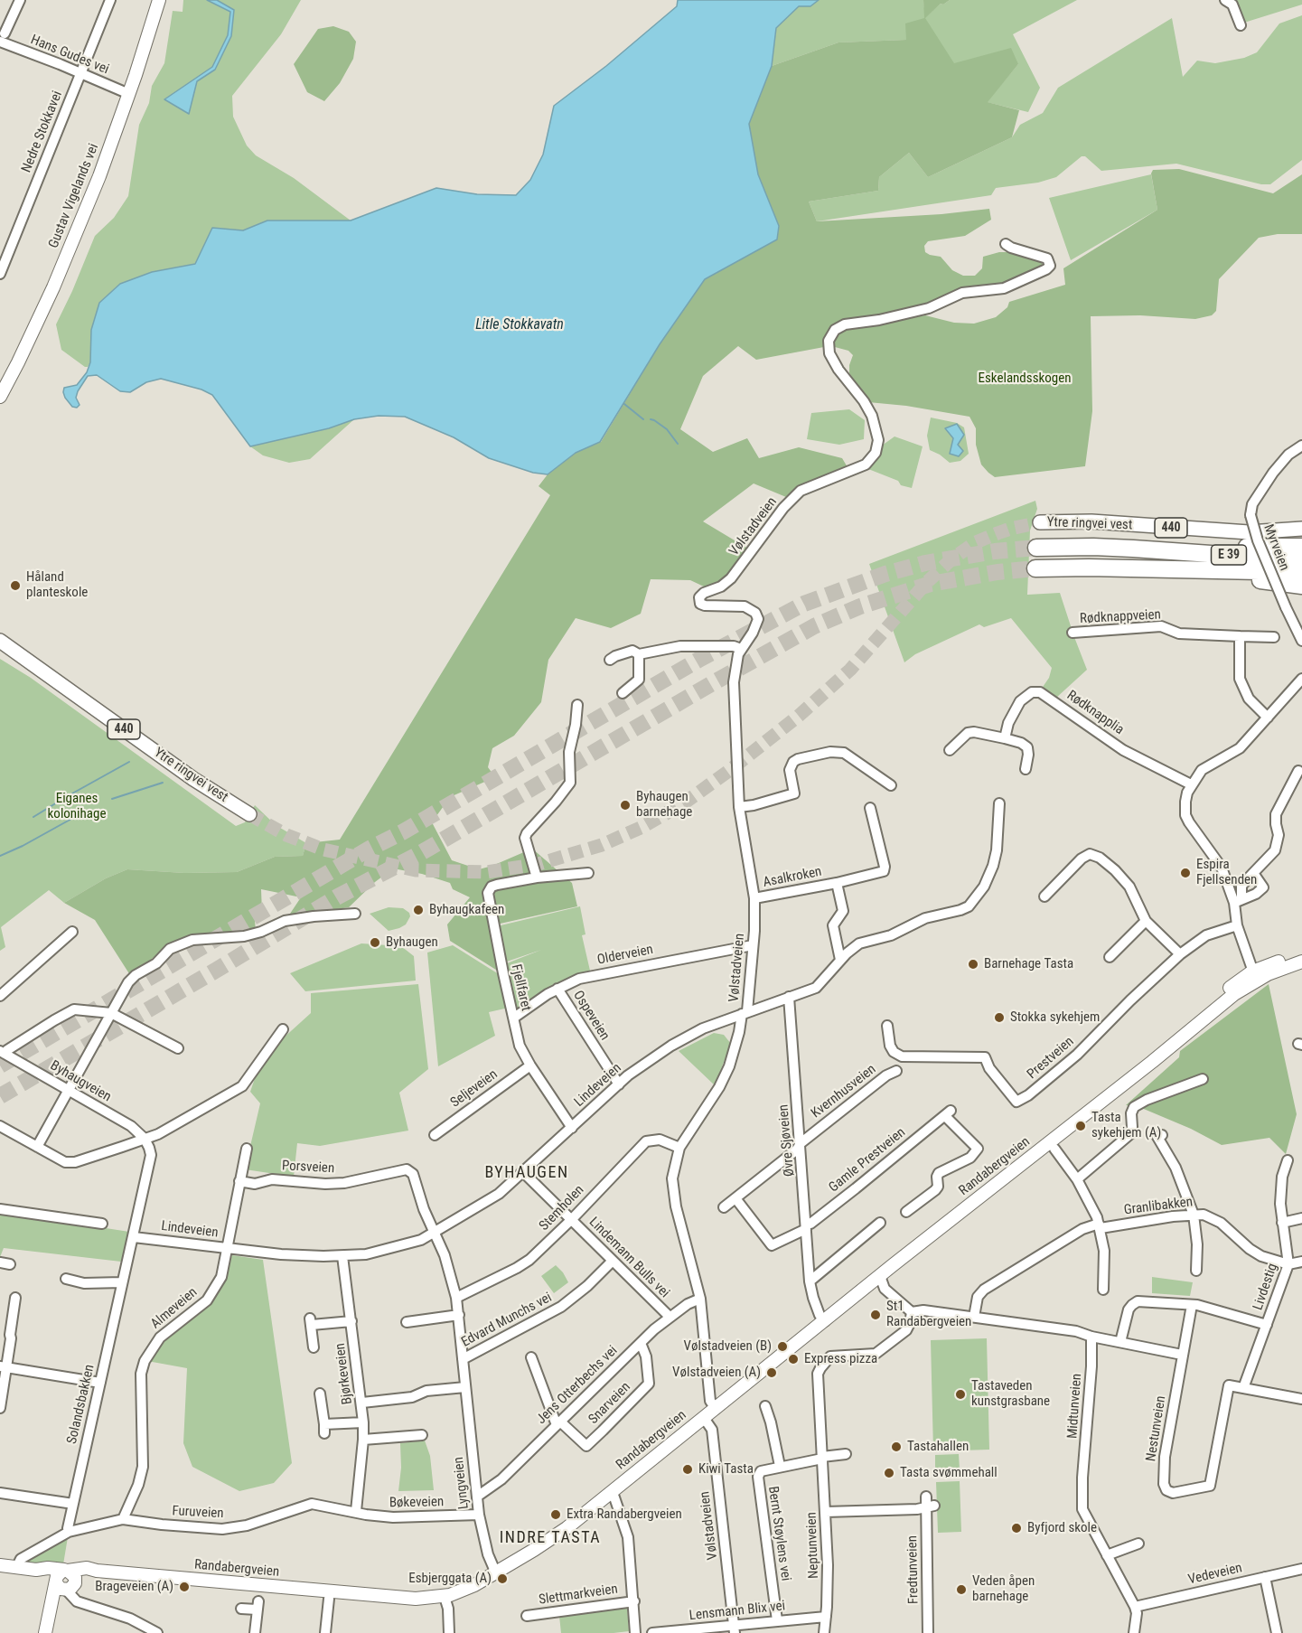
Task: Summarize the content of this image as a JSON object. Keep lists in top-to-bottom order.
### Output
{
  "streets": {
    "highway": ["E 39"],
    "main road": [
      "Gustav Vigelands vei",
      "Ytre ringvei vest",
      "440",
      "Randabergveien"
    ],
    "street": [
      "Hans Gudes vei",
      "Nedre Stokkavei",
      "Vølstadveien",
      "Myrveien",
      "Rødknappveien",
      "Rødknapplia",
      "Asalkroken",
      "Olderveien",
      "Fjellfaret",
      "Ospeveien",
      "Prestveien",
      "Byhaugveien",
      "Lindeveien",
      "Seljeveien",
      "Kvernhusveien",
      "Øvre Sjøveien",
      "Gamle Prestveien",
      "Porsveien",
      "Granlibakken",
      "Stemholen",
      "Lindemann Bulls vei",
      "Livdestig",
      "Almeveien",
      "Edvard Munchs vei",
      "Bjørkeveien",
      "Jens Otterbechs vei",
      "Snarveien",
      "Solandsbakken",
      "Midtunveien",
      "Nestunveien",
      "Lyngveien",
      "Bøkeveien",
      "Furuveien",
      "Bernt Støylens vei",
      "Neptunveien",
      "Fredtunveien",
      "Vedeveien",
      "Slettmarkveien",
      "Lensmann Blix vei"
    ]
  },
  "crossings": [
    ["Hans Gudes vei", "Nedre Stokkavei"],
    ["Hans Gudes vei", "Gustav Vigelands vei"],
    ["Ytre ringvei vest", "440"],
    ["Vølstadveien", "Asalkroken"],
    ["Vølstadveien", "Olderveien"],
    ["Vølstadveien", "Lindeveien"],
    ["Vølstadveien", "Randabergveien"],
    ["Vølstadveien", "Stemholen"],
    ["Vølstadveien", "Jens Otterbechs vei"],
    ["Vølstadveien", "Lensmann Blix vei"],
    ["Asalkroken", "Lindeveien"],
    ["Olderveien", "Fjellfaret"],
    ["Olderveien", "Ospeveien"],
    ["Fjellfaret", "Lindeveien"],
    ["Fjellfaret", "Seljeveien"],
    ["Ospeveien", "Lindeveien"],
    ["Byhaugveien", "Solandsbakken"],
    ["Lindeveien", "Øvre Sjøveien"],
    ["Lindeveien", "Lindemann Bulls vei"],
    ["Lindeveien", "Almeveien"],
    ["Lindeveien", "Bjørkeveien"],
    ["Lindeveien", "Solandsbakken"],
    ["Lindeveien", "Lyngveien"],
    ["Kvernhusveien", "Øvre Sjøveien"],
    ["Kvernhusveien", "Gamle Prestveien"],
    ["Øvre Sjøveien", "Gamle Prestveien"],
    ["Øvre Sjøveien", "Randabergveien"],
    ["Randabergveien", "Lyngveien"],
    ["Randabergveien", "Slettmarkveien"],
    ["Porsveien", "Almeveien"],
    ["Porsveien", "Lyngveien"],
    ["Granlibakken", "Livdestig"],
    ["Stemholen", "Lindemann Bulls vei"],
    ["Stemholen", "Lyngveien"],
    ["Lindemann Bulls vei", "Edvard Munchs vei"],
    ["Lindemann Bulls vei", "Jens Otterbechs vei"],
    ["Livdestig", "Nestunveien"],
    ["Almeveien", "Furuveien"],
    ["Edvard Munchs vei", "Lyngveien"],
    ["Bjørkeveien", "Bøkeveien"],
    ["Bjørkeveien", "Furuveien"],
    ["Jens Otterbechs vei", "Snarveien"],
    ["Jens Otterbechs vei", "Lyngveien"],
    ["Solandsbakken", "Furuveien"],
    ["Midtunveien", "Vedeveien"],
    ["Lyngveien", "Bøkeveien"],
    ["Bøkeveien", "Furuveien"],
    ["Bernt Støylens vei", "Neptunveien"],
    ["Bernt Støylens vei", "Lensmann Blix vei"],
    ["Neptunveien", "Fredtunveien"],
    ["Neptunveien", "Lensmann Blix vei"]
  ],
  "districts": ["BYHAUGEN", "INDRE TASTA"],
  "water": ["Litle Stokkavatn"],
  "parks": ["Eskelandsskogen", "Eiganes kolonihage"],
  "places": [
    "Håland planteskole",
    "Byhaugen barnehage",
    "Espira Fjellsenden",
    "Byhaugkafeen",
    "Byhaugen",
    "Barnehage Tasta",
    "Stokka sykehjem",
    "Tasta sykehjem (A)",
    "St1 Randabergveien",
    "Vølstadveien (B)",
    "Express pizza",
    "Vølstadveien (A)",
    "Tastaveden kunstgrasbane",
    "Tastahallen",
    "Kiwi Tasta",
    "Tasta svømmehall",
    "Extra Randabergveien",
    "Byfjord skole",
    "Esbjerggata (A)",
    "Brageveien (A)",
    "Veden åpen barnehage"
  ]
}
